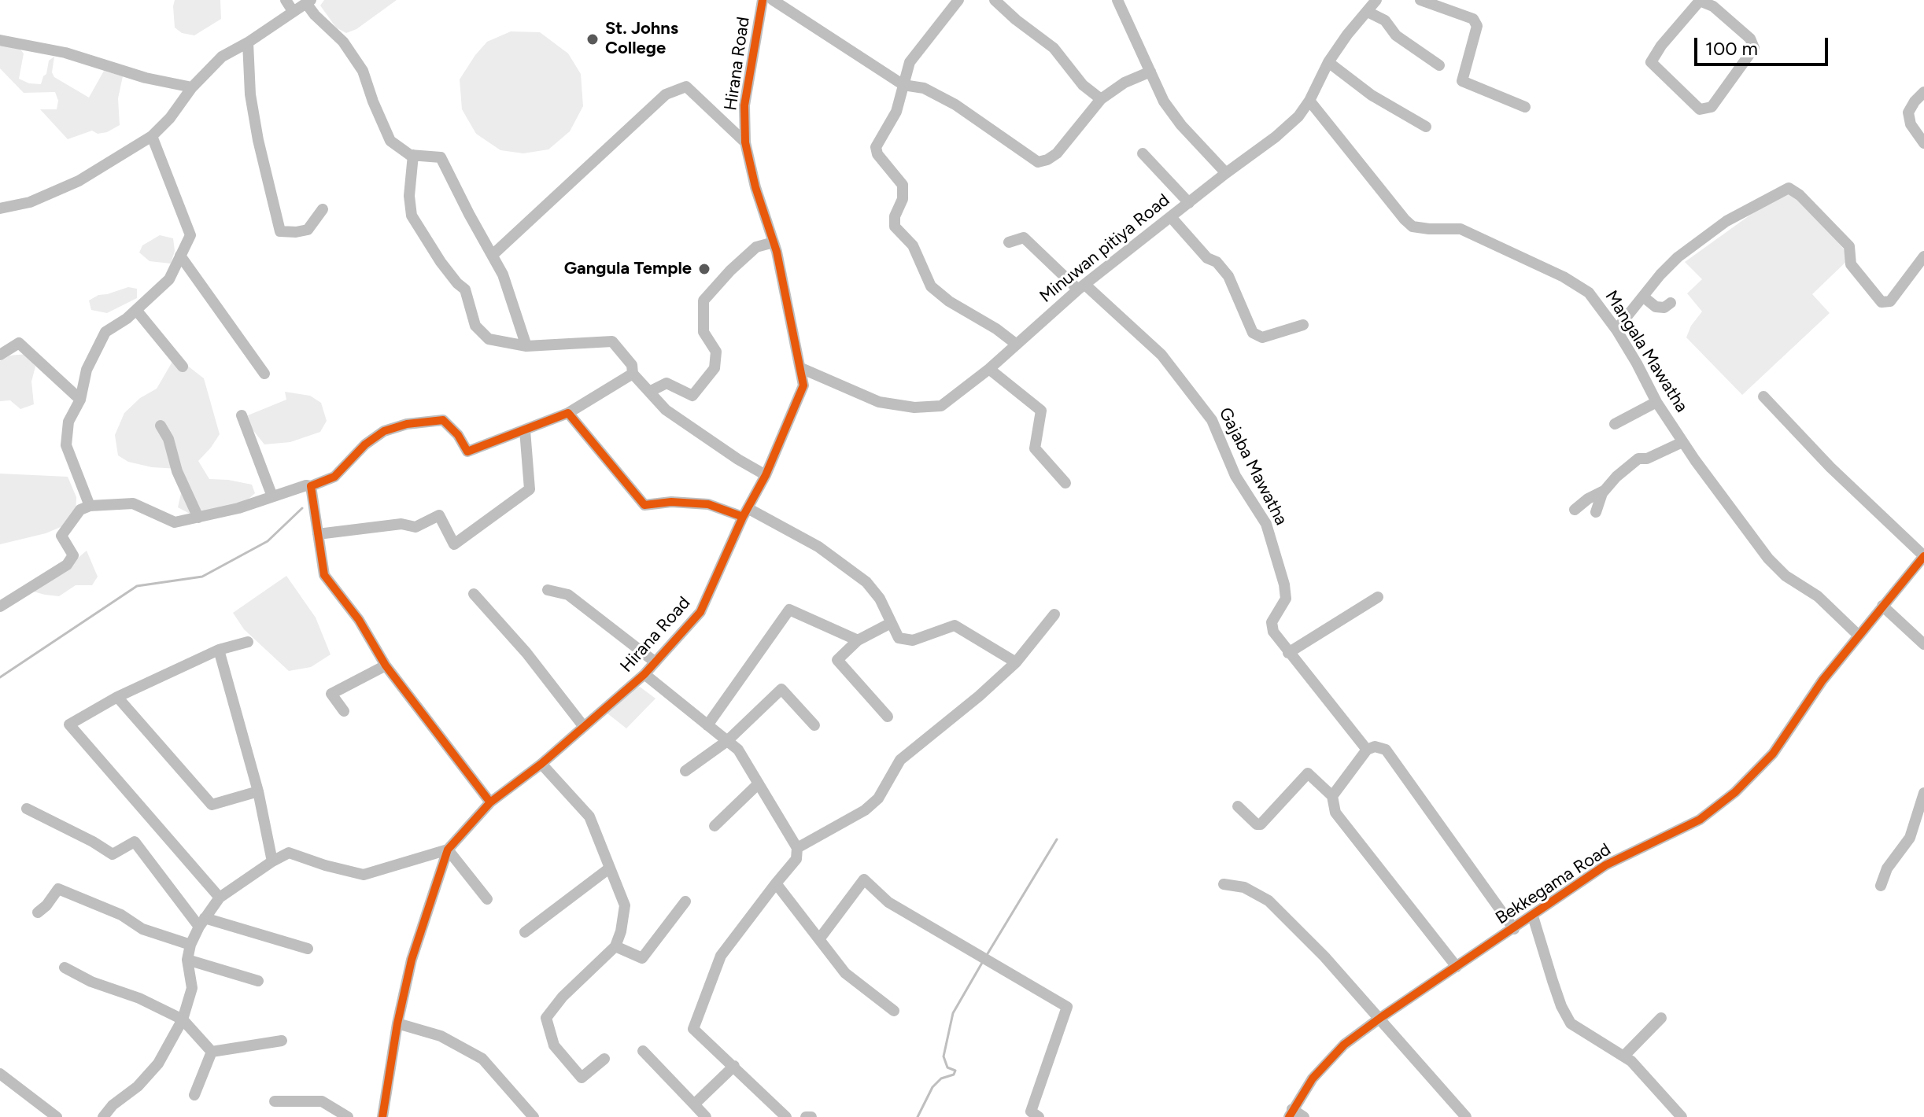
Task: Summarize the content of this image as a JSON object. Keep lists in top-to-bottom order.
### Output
{
  "streets": {
    "street": [
      "Hirana Road",
      "Minuwan pitiya Road",
      "Mangala Mawatha",
      "Gajaba Mawatha",
      "Bekkegama Road"
    ]
  },
  "crossings": [
    ["Hirana Road", "Minuwan pitiya Road"],
    ["Minuwan pitiya Road", "Mangala Mawatha"],
    ["Minuwan pitiya Road", "Gajaba Mawatha"],
    ["Mangala Mawatha", "Bekkegama Road"]
  ],
  "places": ["St. Johns College", "Gangula Temple"],
  "scale_bar": "100 m"
}
